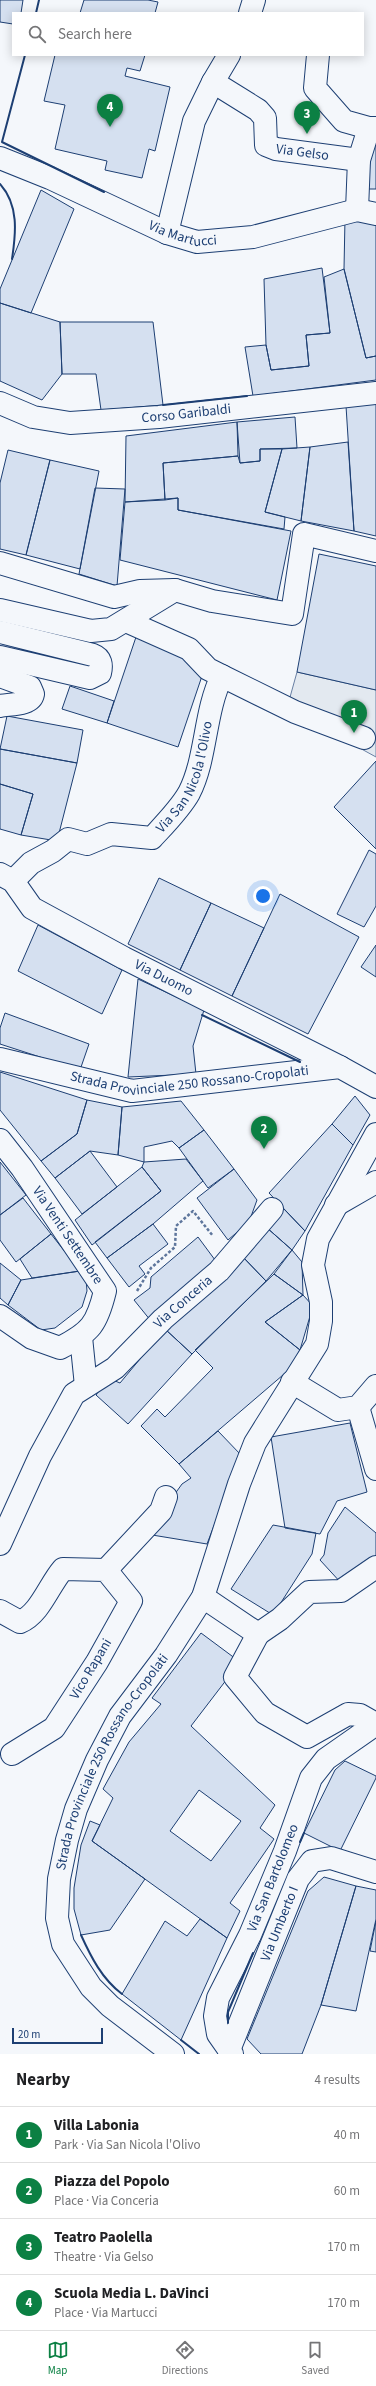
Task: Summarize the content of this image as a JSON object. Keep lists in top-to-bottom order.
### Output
{
  "streets": {
    "street": [
      "Via Gelso",
      "Via Martucci",
      "Corso Garibaldi",
      "Via San Nicola l'Olivo",
      "Via Duomo",
      "Strada Provinciale 250 Rossano-Cropolati",
      "Via Venti Settembre",
      "Via Conceria",
      "Vico Rapani",
      "Via San Bartolomeo",
      "Via Umberto I"
    ]
  },
  "crossings": [
    ["Via San Nicola l'Olivo", "Via Duomo"],
    ["Via Duomo", "Strada Provinciale 250 Rossano-Cropolati"],
    ["Via San Bartolomeo", "Via Umberto I"]
  ],
  "scale_bar": "20 m",
  "page": {
    "search": "Search here",
    "pins": [
      "4",
      "3",
      "1",
      "2"
    ],
    "scale": "20 m",
    "heading": ["Nearby", "4 results"],
    "list": [
      {
        "mark": "1",
        "name": "Villa Labonia",
        "note": "Park · Via San Nicola l'Olivo",
        "value": "40 m"
      },
      {
        "mark": "2",
        "name": "Piazza del Popolo",
        "note": "Place · Via Conceria",
        "value": "60 m"
      },
      {
        "mark": "3",
        "name": "Teatro Paolella",
        "note": "Theatre · Via Gelso",
        "value": "170 m"
      },
      {
        "mark": "4",
        "name": "Scuola Media L. DaVinci",
        "note": "Place · Via Martucci",
        "value": "170 m"
      }
    ],
    "nav": ["Map", "Directions", "Saved"]
  }
}
